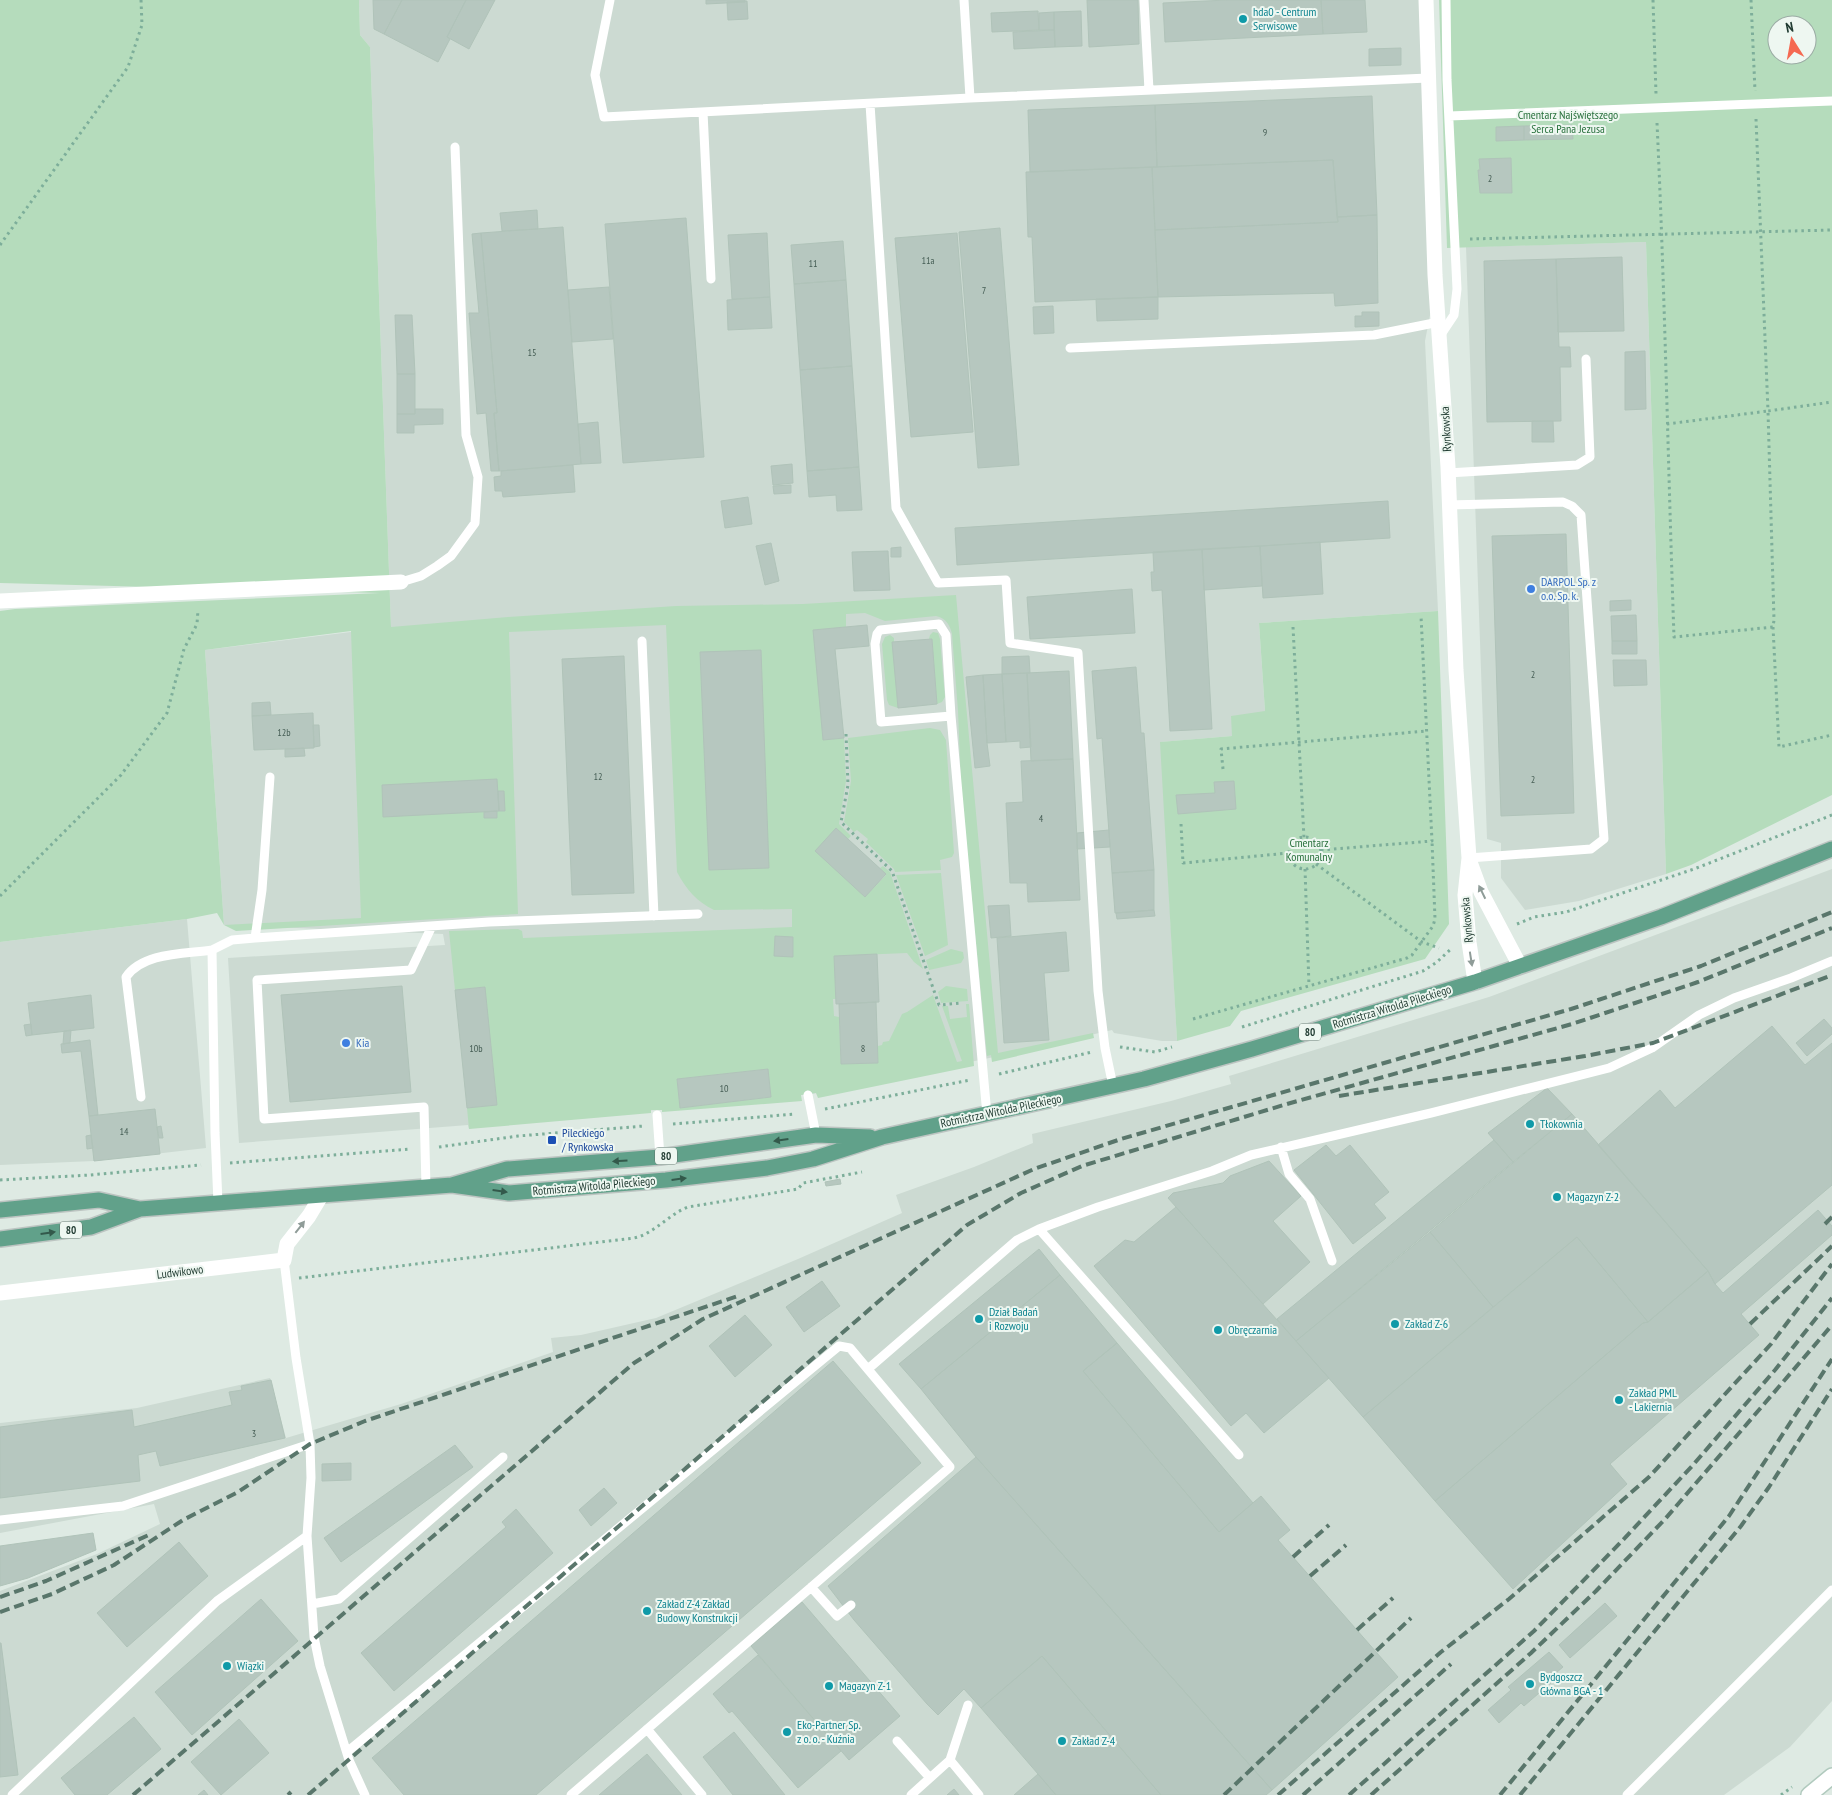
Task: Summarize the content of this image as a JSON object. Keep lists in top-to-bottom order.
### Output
{
  "streets": {
    "main road": ["Rotmistrza Witolda Pileckiego", "80"],
    "street": ["Rynkowska", "Ludwikowo"]
  },
  "crossings": [
    ["Rynkowska", "Rotmistrza Witolda Pileckiego"]
  ],
  "parks": ["Cmentarz Najświętszego Serca Pana Jezusa", "Cmentarz Komunalny"],
  "places": {
    "other": [
      "hda0 - Centrum Serwisowe",
      "DARPOL Sp. z o.o. Sp. k.",
      "Kia",
      "Tłokownia",
      "Magazyn Z-2",
      "Dział Badań i Rozwoju",
      "Zakład Z-6",
      "Obręczarnia",
      "Zakład PML - Lakiernia",
      "Zakład Z-4 Zakład Budowy Konstrukcji",
      "Wiązki",
      "Bydgoszcz Główna BGA - 1",
      "Magazyn Z-1",
      "Eko-Partner Sp. z o. o. - Kuźnia",
      "Zakład Z-4"
    ],
    "transit": ["Pileckiego / Rynkowska"]
  },
  "house_numbers": [
    "9",
    "2",
    "11a",
    "11",
    "7",
    "15",
    "2",
    "12b",
    "12",
    "2",
    "4",
    "10b",
    "8",
    "10",
    "14",
    "3"
  ],
  "north": "top"
}
